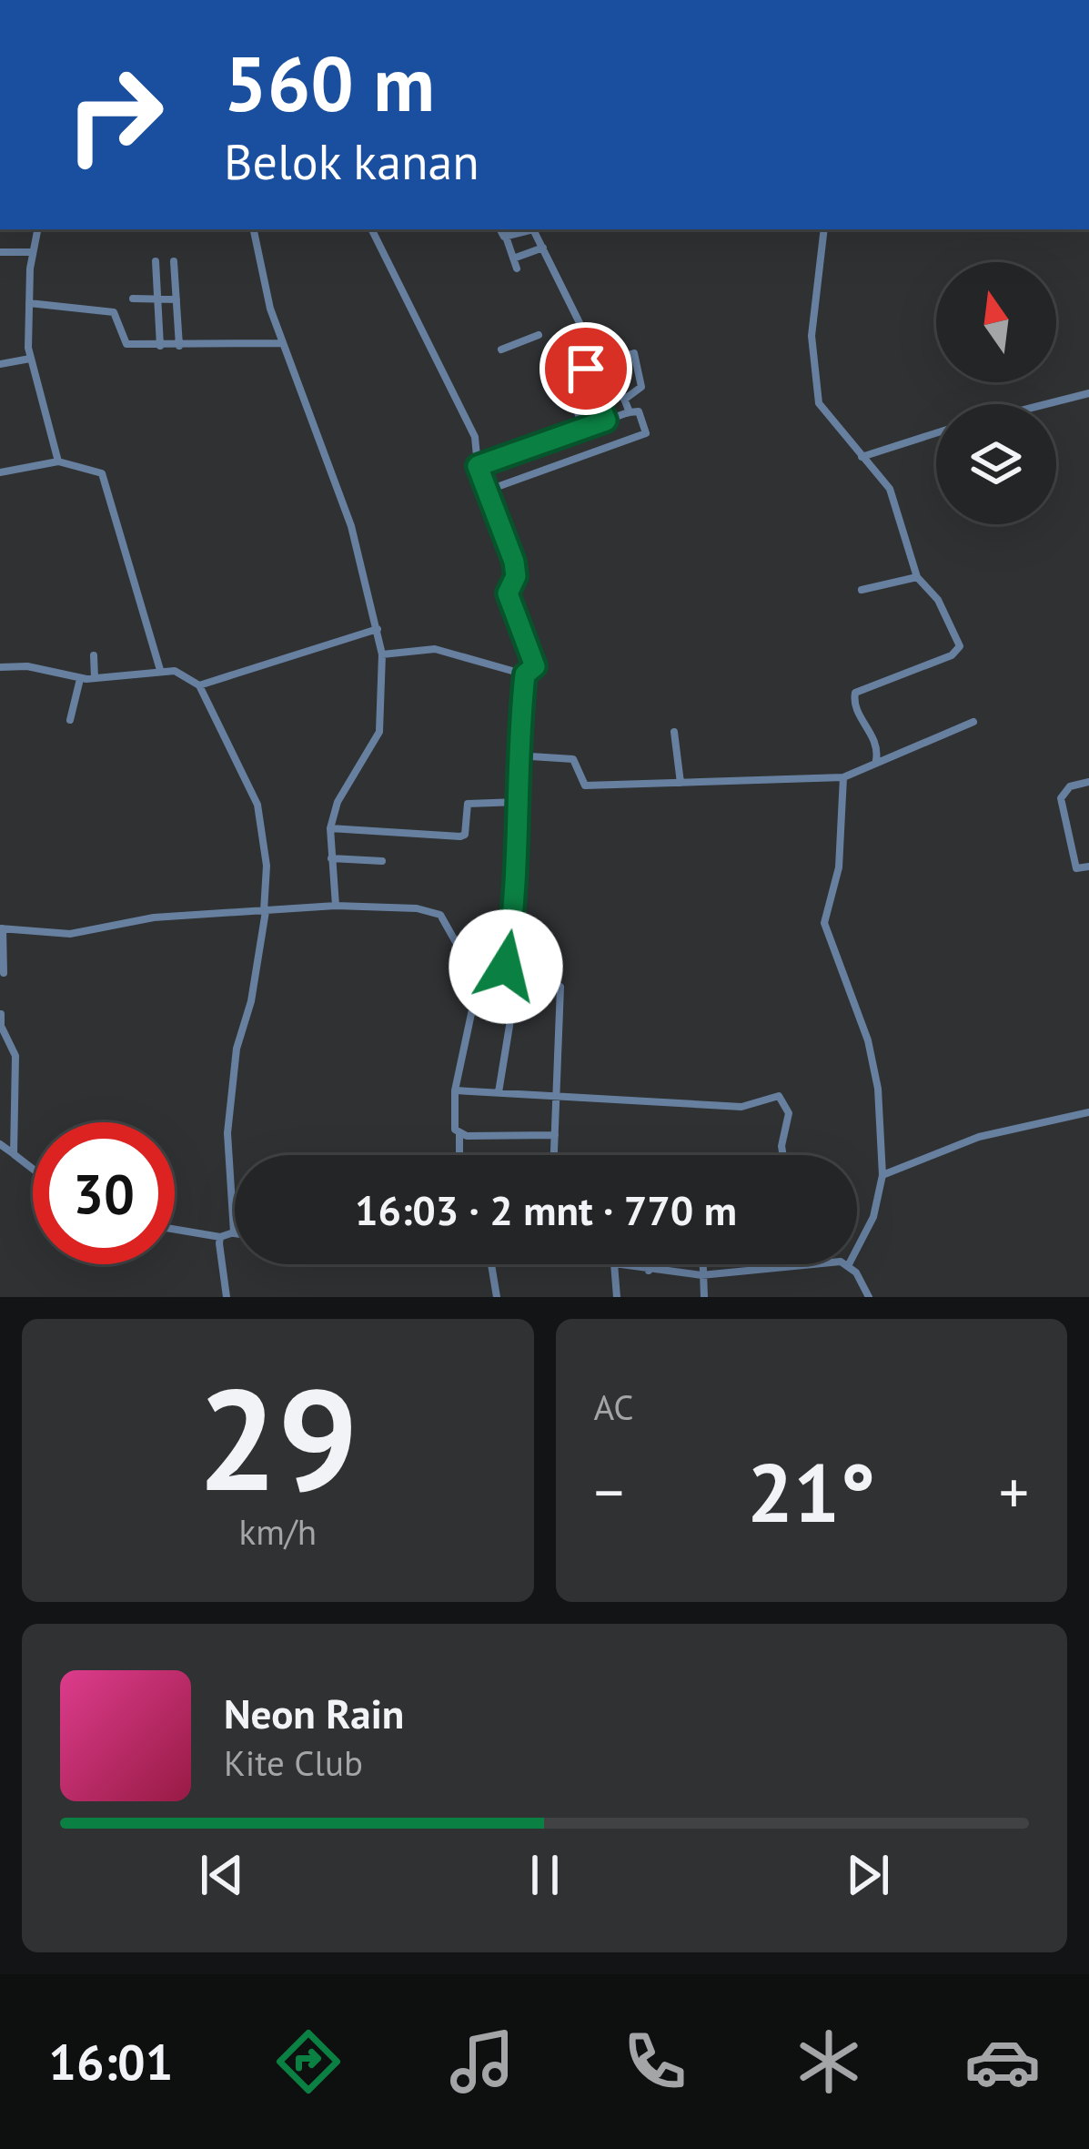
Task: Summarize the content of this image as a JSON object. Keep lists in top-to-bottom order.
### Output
{
  "north": "top",
  "page": {
    "turn": ["560 m", "Belok kanan"],
    "limit": "30",
    "trip": "16:03 · 2 mnt · 770 m",
    "tile": [
      ["29", "km/h"],
      "AC"
    ],
    "heat": ["−", "21°", "+"],
    "song": ["Neon Rain", "Kite Club"],
    "tabs": "16:01"
  }
}
